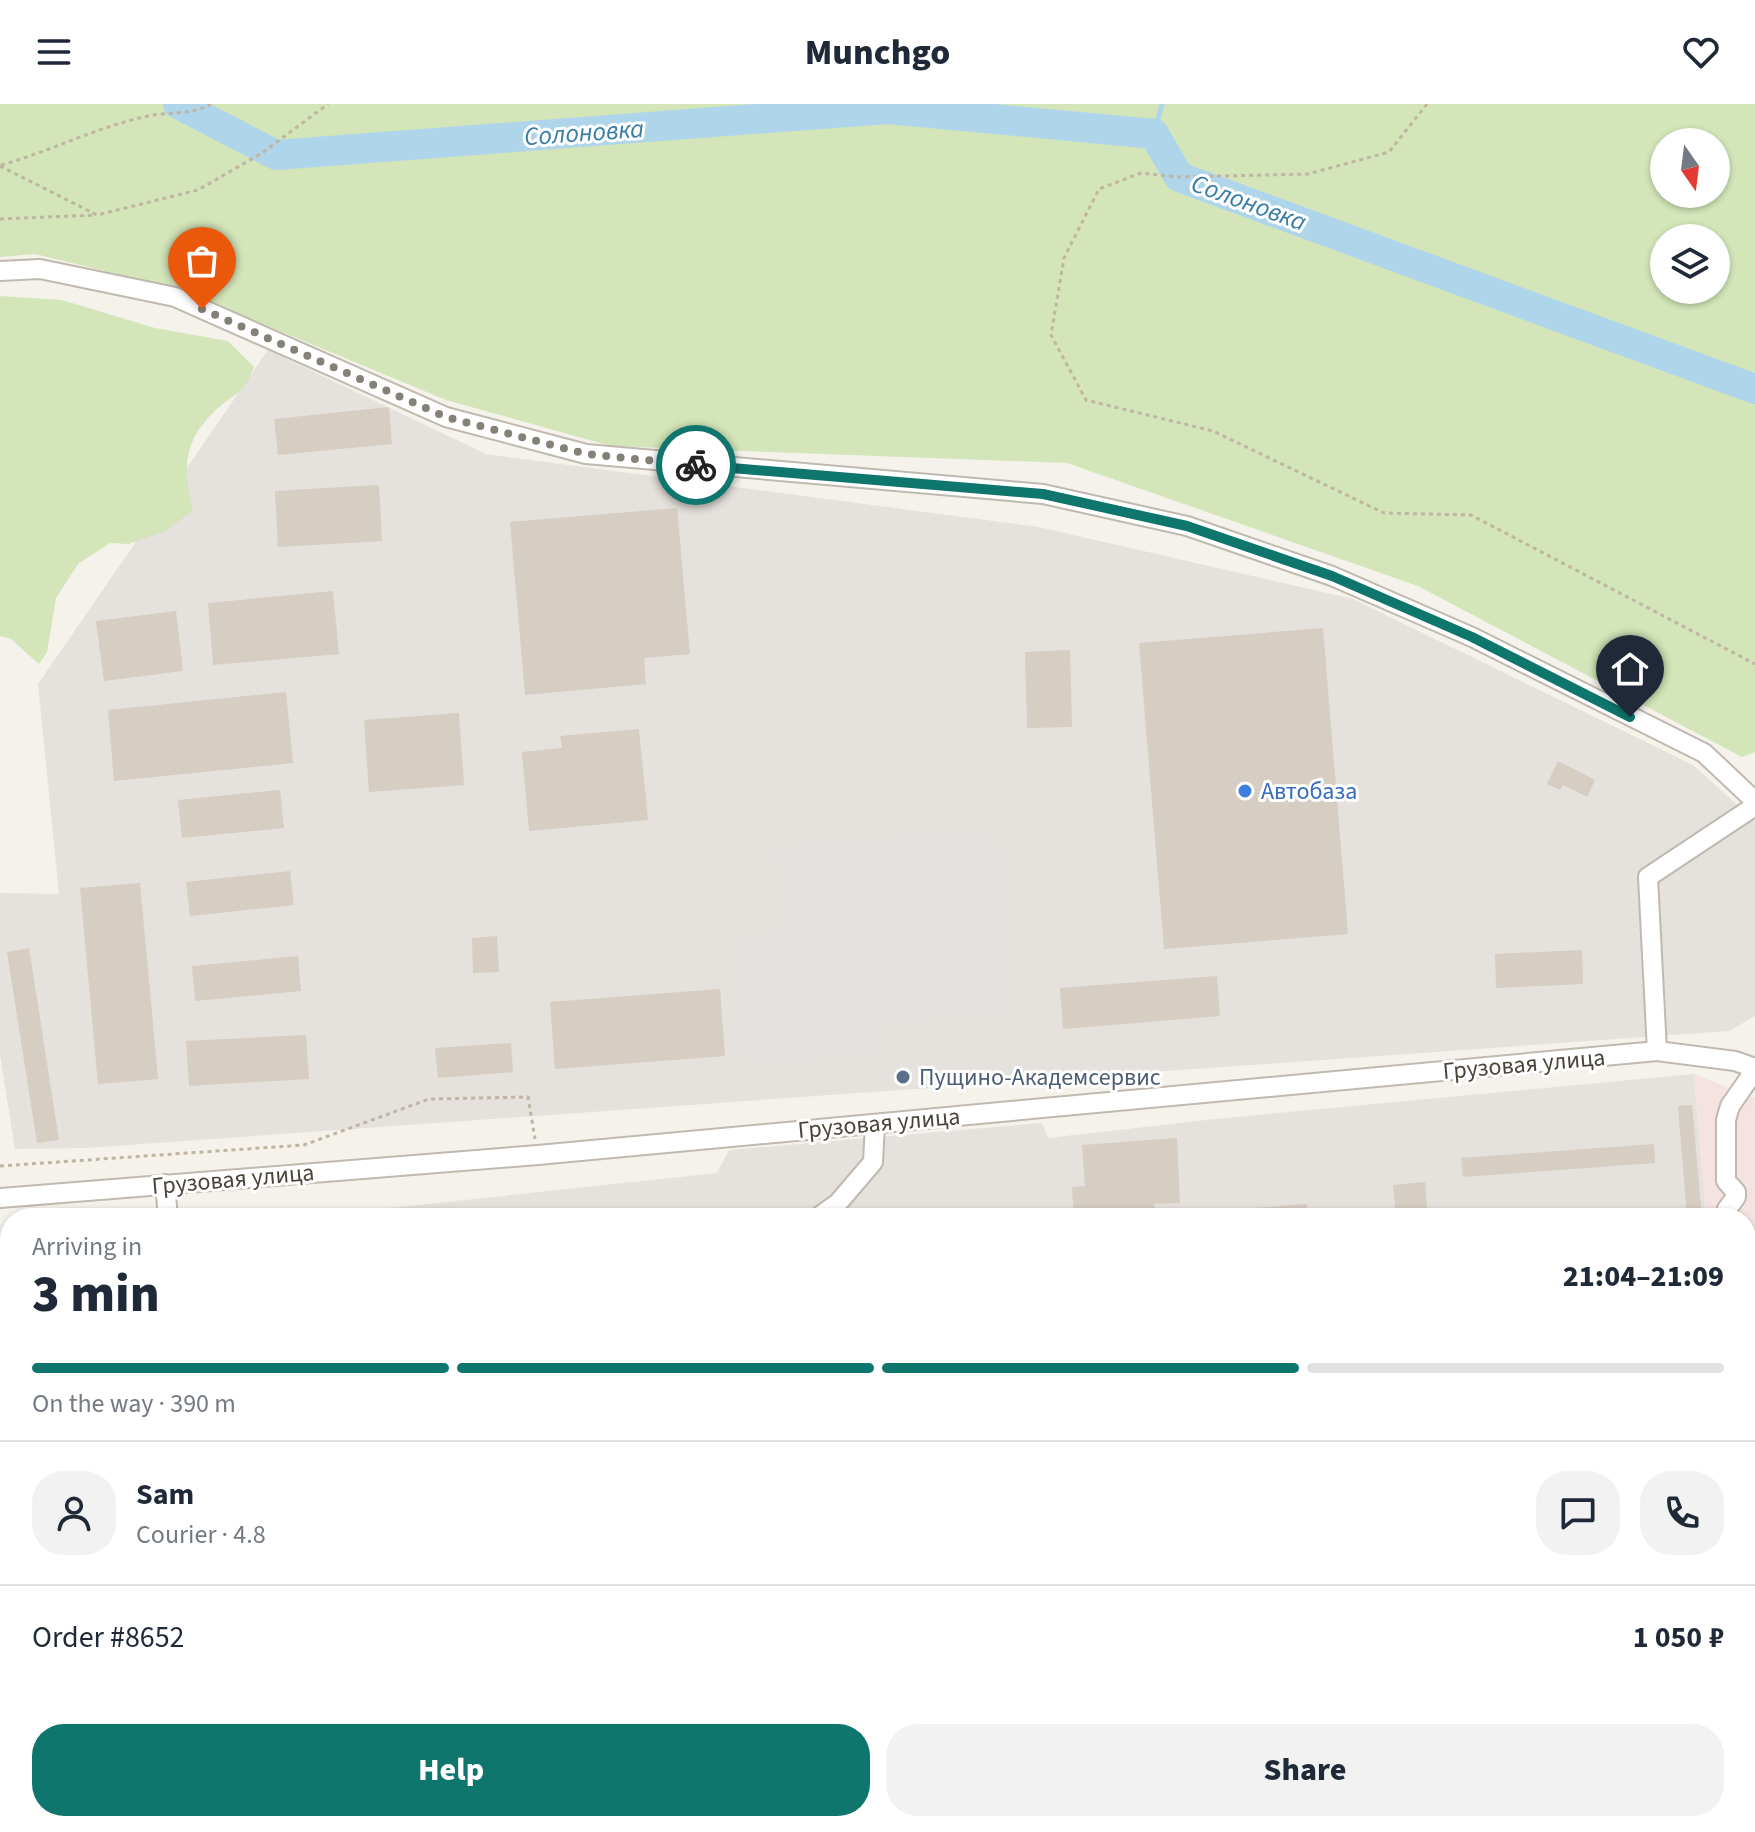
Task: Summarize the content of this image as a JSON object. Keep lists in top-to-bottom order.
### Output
{
  "streets": {
    "street": ["Грузовая улица"]
  },
  "water": ["Солоновка"],
  "places": ["Автобаза", "Пущино-Академсервис"],
  "north": "bottom",
  "page": {
    "header": "Munchgo",
    "heading": ["3 min", "Arriving in", "21:04–21:09"],
    "panel": [
      "Sam",
      "Courier · 4.8",
      "Order #8652",
      "1 050 ₽"
    ],
    "bar": "On the way · 390 m",
    "buttons": ["Help", "Share"]
  }
}
